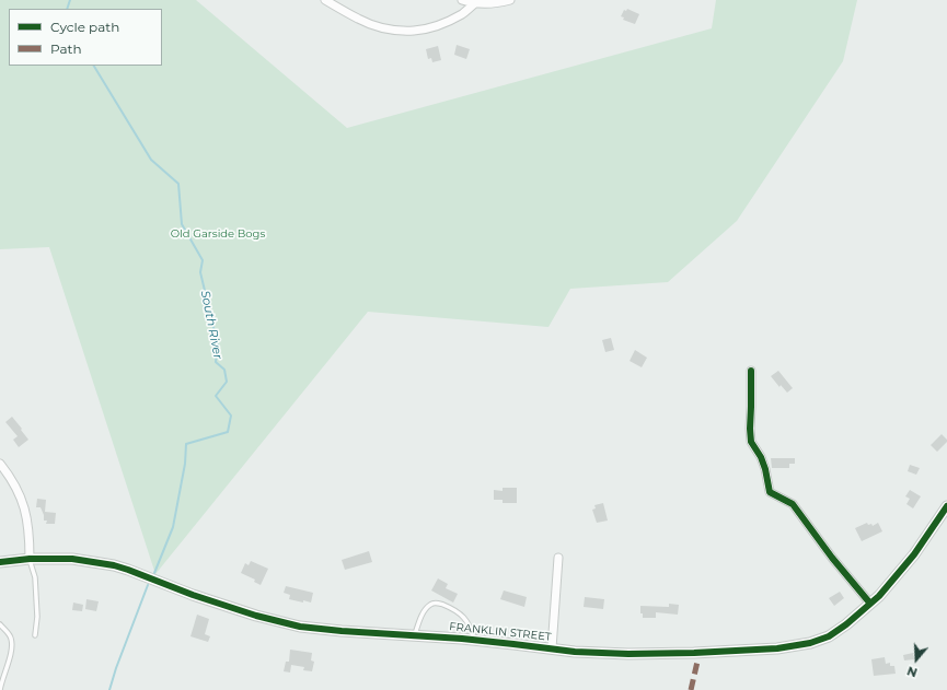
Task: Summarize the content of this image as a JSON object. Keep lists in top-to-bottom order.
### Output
{
  "streets": {
    "street": ["FRANKLIN STREET"]
  },
  "water": ["South River"],
  "parks": ["Old Garside Bogs"],
  "legend": ["Cycle path", "Path"],
  "north": "bottom"
}
